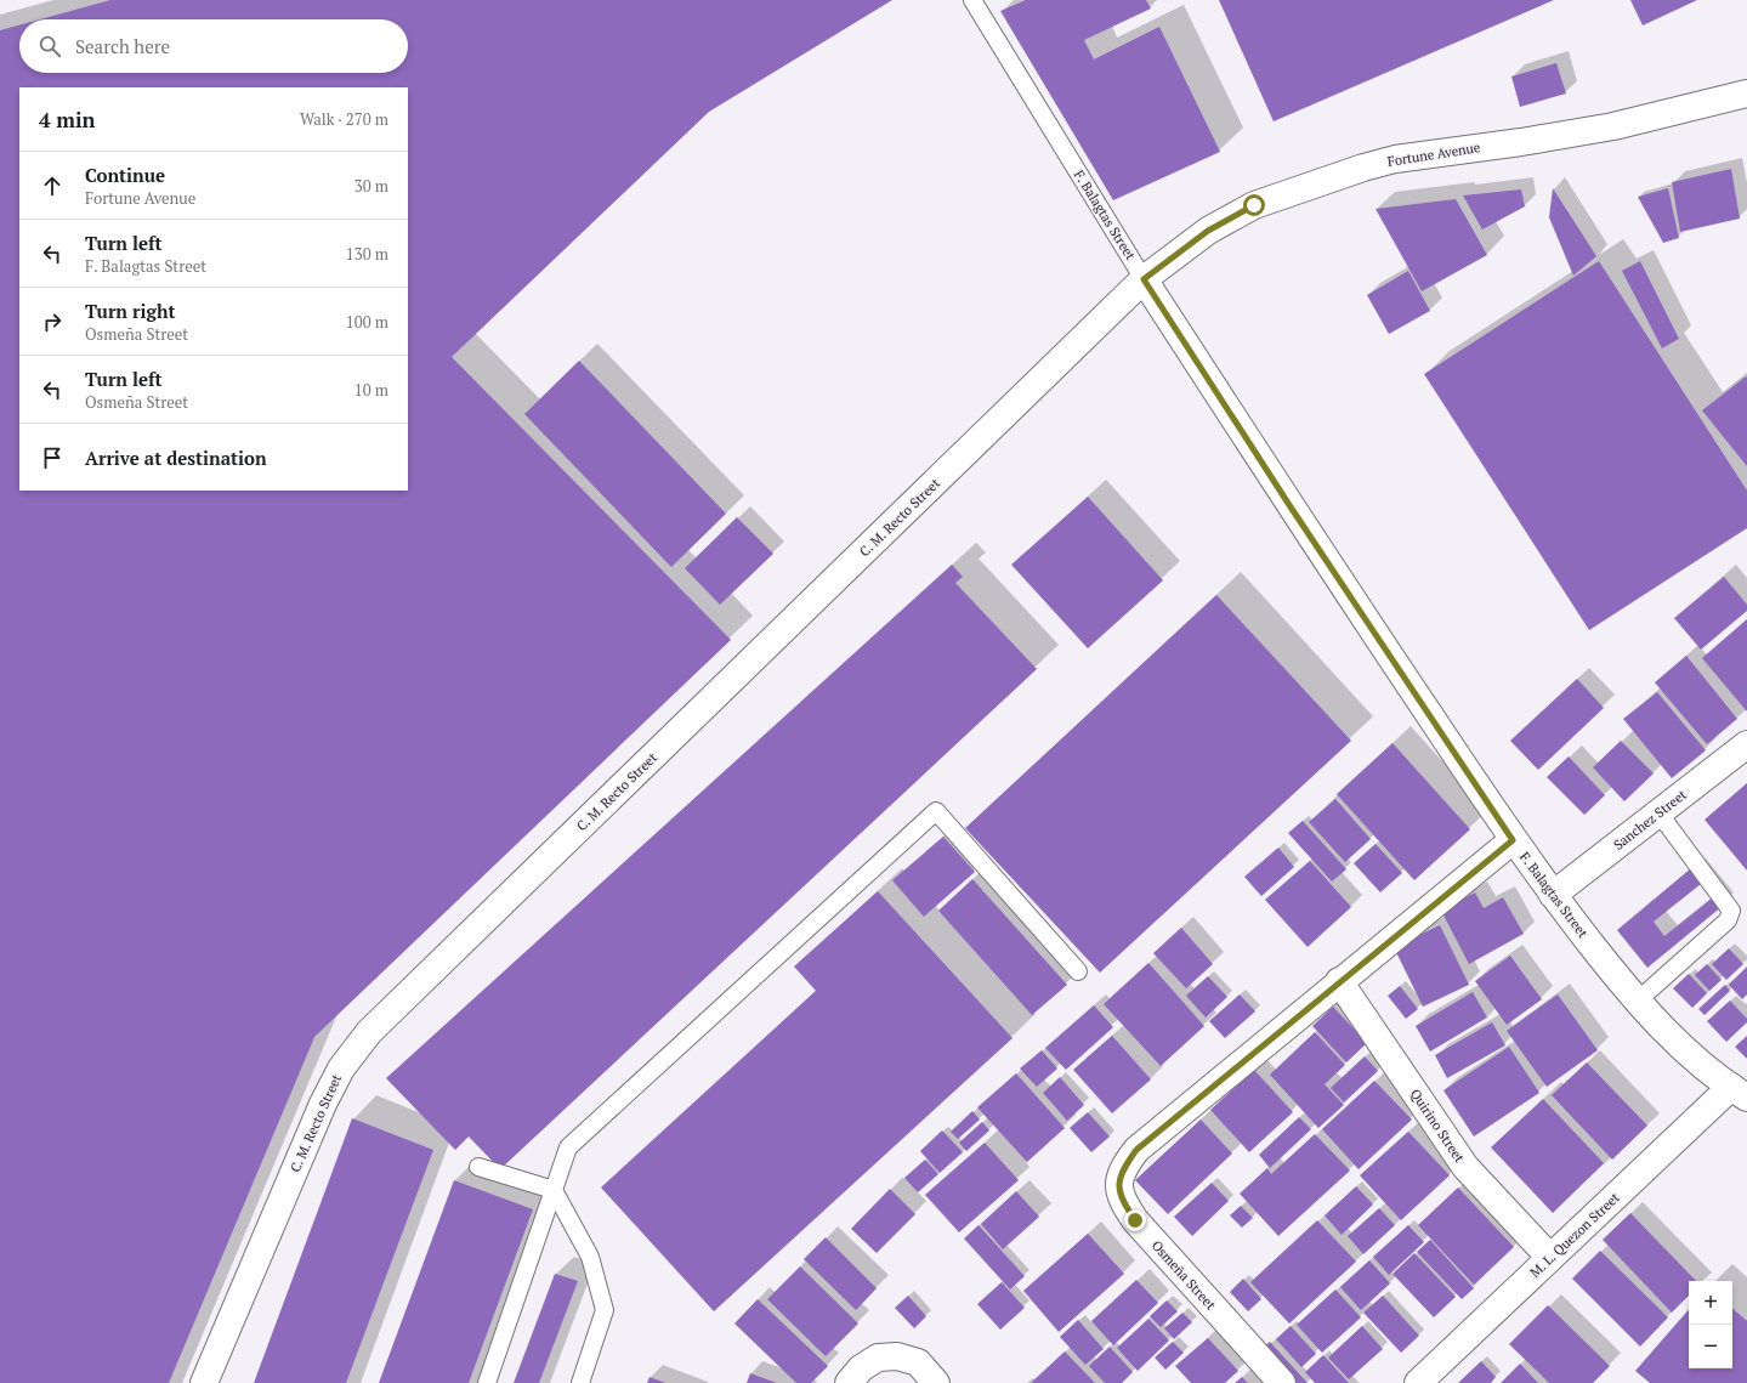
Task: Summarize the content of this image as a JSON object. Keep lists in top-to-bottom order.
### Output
{
  "streets": {
    "street": [
      "Fortune Avenue",
      "F. Balagtas Street",
      "C. M. Recto Street",
      "Sanchez Street",
      "Quirino Street",
      "M. L. Quezon Street",
      "Osmeña Street"
    ]
  },
  "crossings": [
    ["Fortune Avenue", "F. Balagtas Street"],
    ["Fortune Avenue", "C. M. Recto Street"],
    ["F. Balagtas Street", "C. M. Recto Street"],
    ["F. Balagtas Street", "Sanchez Street"],
    ["F. Balagtas Street", "M. L. Quezon Street"],
    ["F. Balagtas Street", "Osmeña Street"],
    ["Quirino Street", "M. L. Quezon Street"],
    ["Quirino Street", "Osmeña Street"]
  ],
  "page": {
    "search": "Search here",
    "heading": ["4 min", "Walk · 270 m"],
    "list": [
      ["Continue", "Fortune Avenue", "30 m"],
      ["Turn left", "F. Balagtas Street", "130 m"],
      ["Turn right", "Osmeña Street", "100 m"],
      ["Turn left", "Osmeña Street", "10 m"],
      "Arrive at destination"
    ],
    "map_buttons": ["+", "−"]
  }
}
